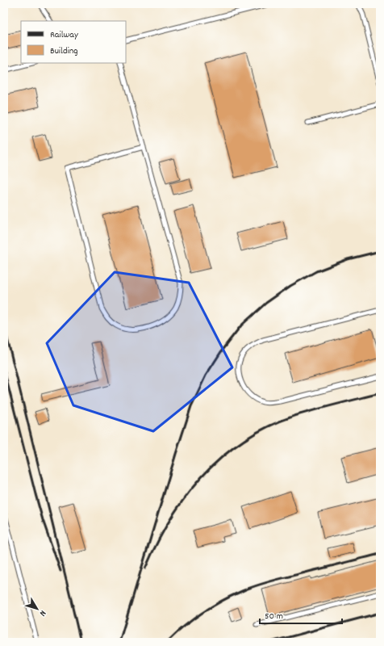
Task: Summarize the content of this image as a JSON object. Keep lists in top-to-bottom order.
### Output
{
  "legend": ["Railway", "Building"],
  "scale_bar": "50 m",
  "north": "bottom right"
}
